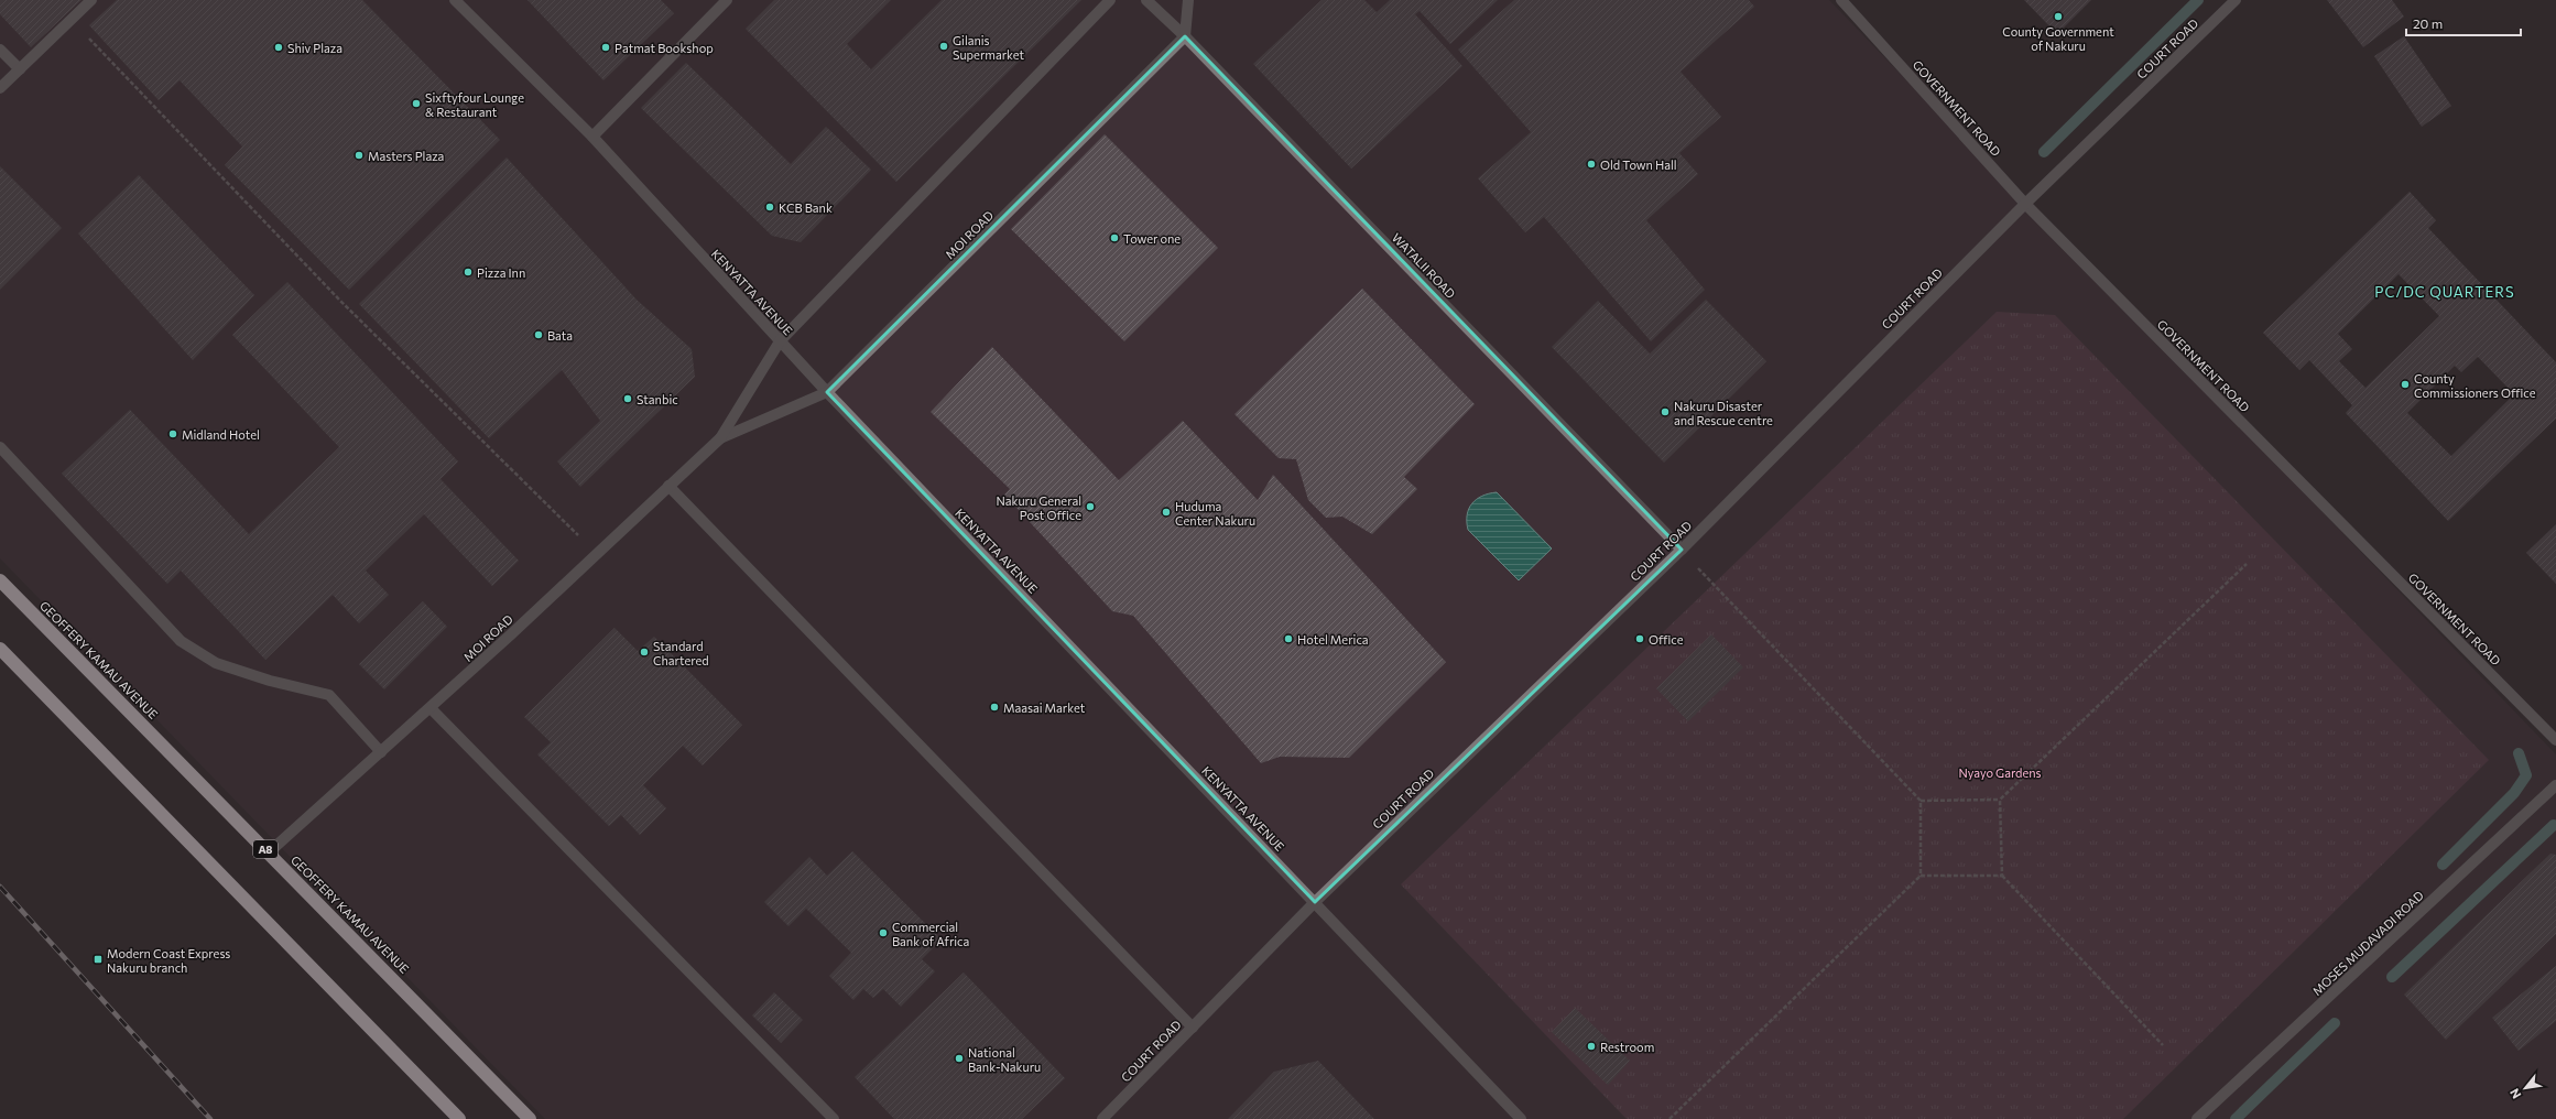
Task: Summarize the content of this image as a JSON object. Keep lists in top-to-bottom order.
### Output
{
  "streets": {
    "highway": ["GEOFFERY KAMAU AVENUE", "A8"],
    "street": [
      "COURT ROAD",
      "GOVERNMENT ROAD",
      "MOI ROAD",
      "WATALII ROAD",
      "KENYATTA AVENUE",
      "MOSES MUDAVADI ROAD"
    ]
  },
  "crossings": [
    ["COURT ROAD", "GOVERNMENT ROAD"],
    ["COURT ROAD", "WATALII ROAD"],
    ["COURT ROAD", "KENYATTA AVENUE"],
    ["MOI ROAD", "WATALII ROAD"],
    ["MOI ROAD", "KENYATTA AVENUE"],
    ["MOI ROAD", "GEOFFERY KAMAU AVENUE"]
  ],
  "districts": ["PC/DC QUARTERS"],
  "parks": ["Nyayo Gardens"],
  "places": {
    "other": [
      "County Government of Nakuru",
      "Gilanis Supermarket",
      "Shiv Plaza",
      "Patmat Bookshop",
      "Sixftyfour Lounge & Restaurant",
      "Masters Plaza",
      "Old Town Hall",
      "KCB Bank",
      "Tower one",
      "Pizza Inn",
      "Bata",
      "County Commissioners Office",
      "Stanbic",
      "Nakuru Disaster and Rescue centre",
      "Midland Hotel",
      "Nakuru General Post Office",
      "Huduma Center Nakuru",
      "Hotel Merica",
      "Office",
      "Standard Chartered",
      "Maasai Market",
      "Commercial Bank of Africa",
      "Restroom",
      "National Bank-Nakuru"
    ],
    "transit": ["Modern Coast Express Nakuru branch"]
  },
  "scale_bar": "20 m",
  "north": "bottom left"
}
